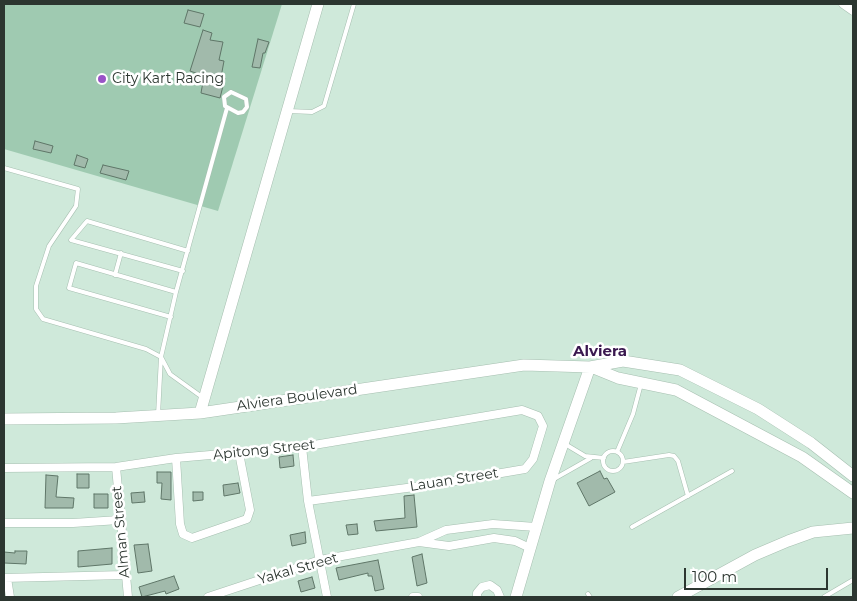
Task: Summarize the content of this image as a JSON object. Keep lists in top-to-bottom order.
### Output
{
  "streets": {
    "street": [
      "Alviera Boulevard",
      "Apitong Street",
      "Lauan Street",
      "Alman Street",
      "Yakal Street"
    ]
  },
  "crossings": [
    ["Apitong Street", "Lauan Street"],
    ["Apitong Street", "Alman Street"]
  ],
  "districts": ["Alviera"],
  "places": ["City Kart Racing"],
  "scale_bar": "100 m"
}
